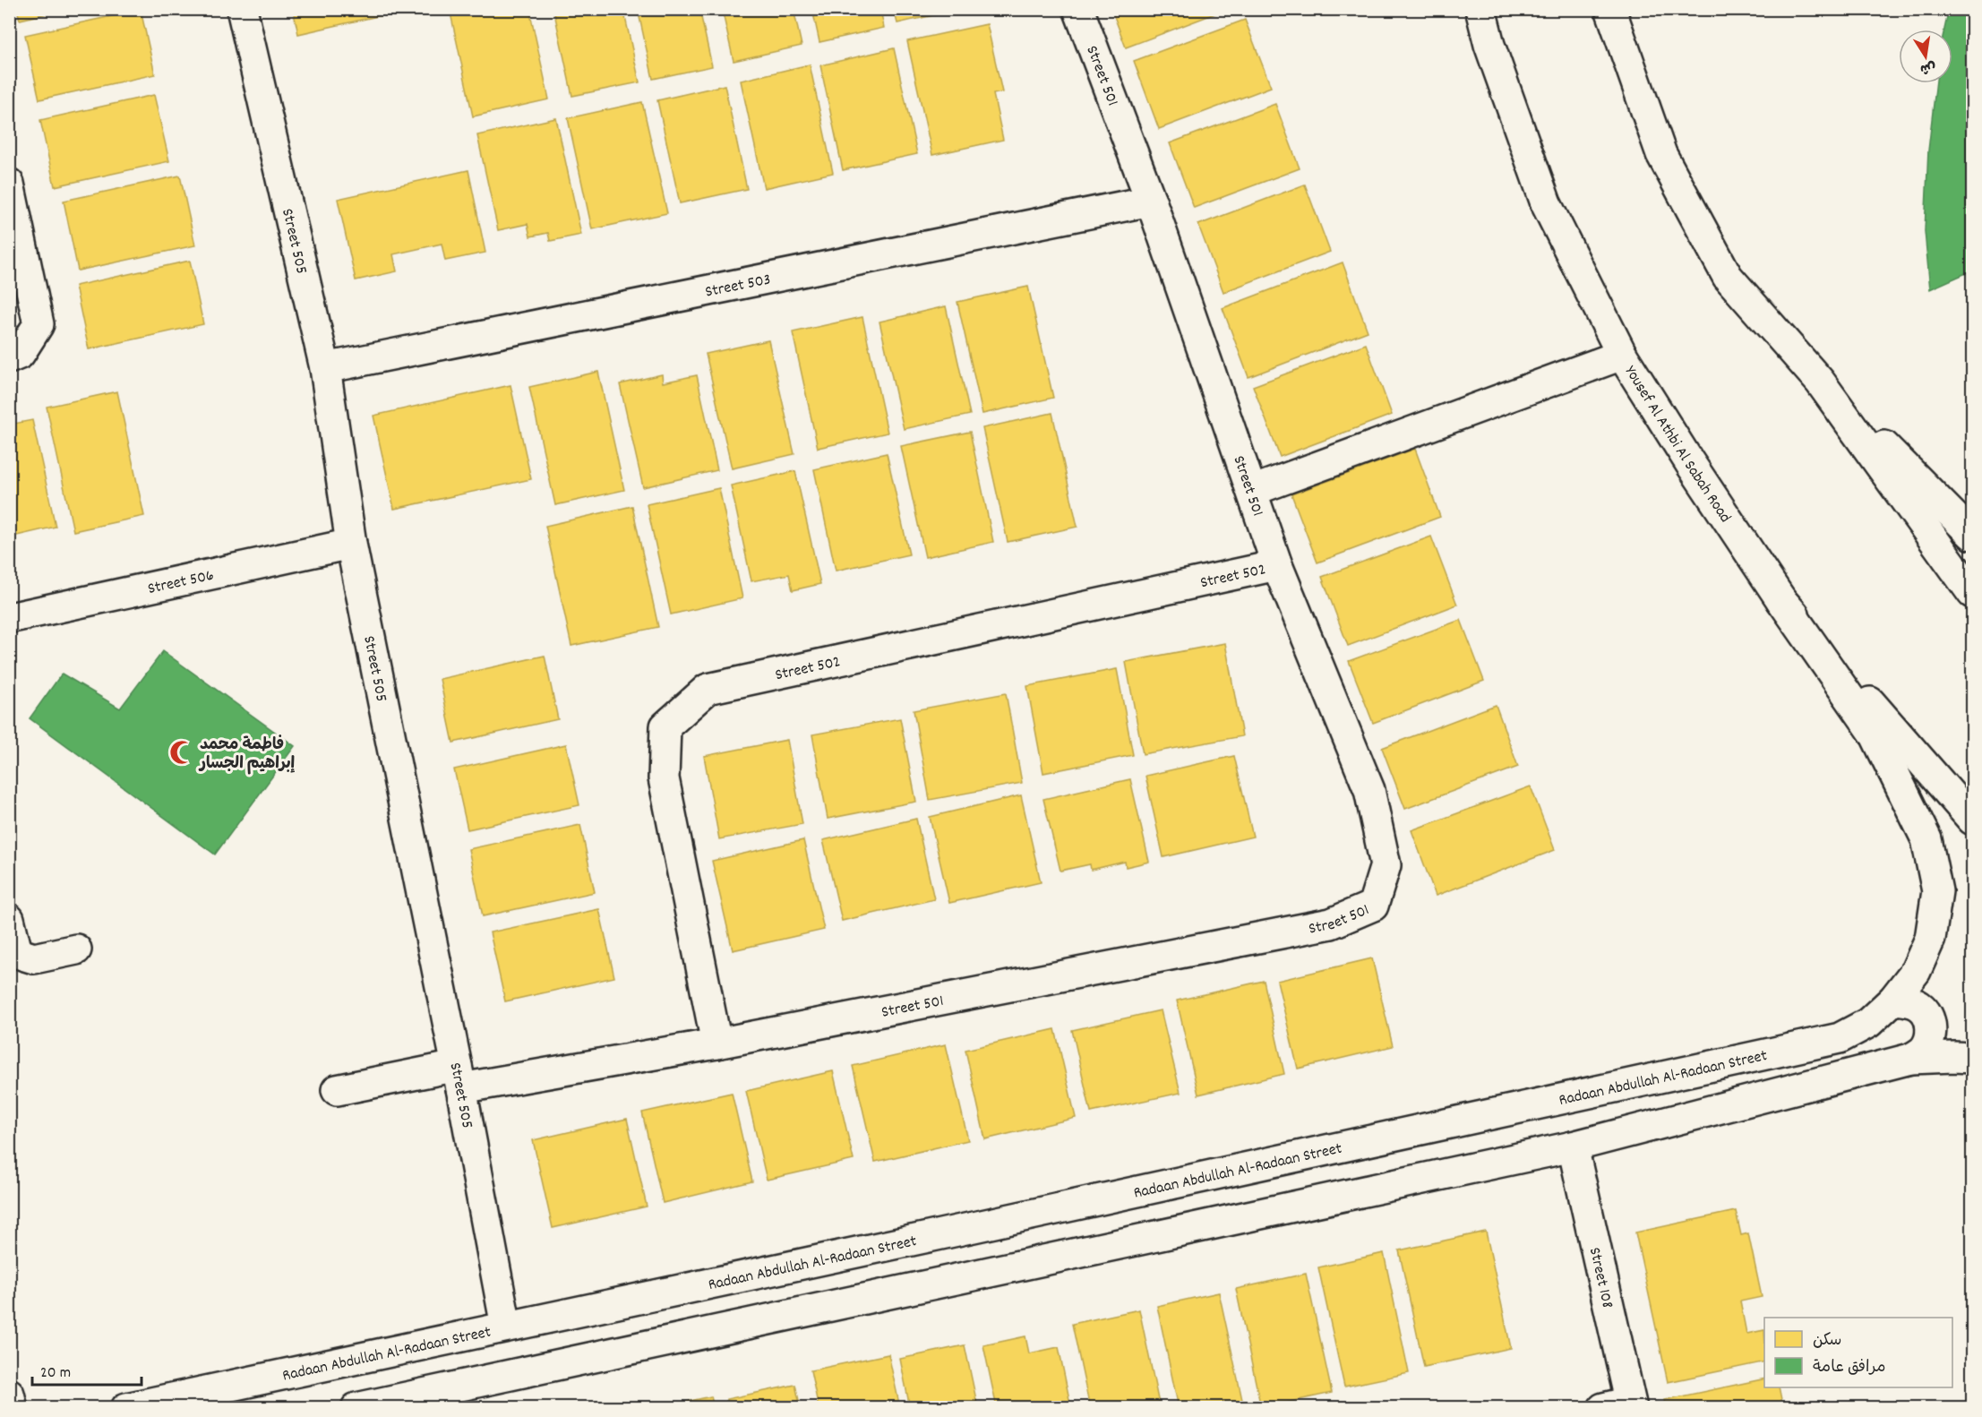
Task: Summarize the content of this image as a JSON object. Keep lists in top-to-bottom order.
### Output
{
  "streets": {
    "street": [
      "Street 501",
      "Street 505",
      "Street 503",
      "Yousef Al Athbi Al Sabah Road",
      "Street 502",
      "Street 506",
      "Radaan Abdullah Al-Radaan Street",
      "Street 108"
    ]
  },
  "crossings": [
    ["Street 501", "Street 505"],
    ["Street 501", "Street 503"],
    ["Street 501", "Street 502"],
    ["Street 505", "Street 503"],
    ["Street 505", "Street 506"],
    ["Street 505", "Radaan Abdullah Al-Radaan Street"],
    ["Yousef Al Athbi Al Sabah Road", "Radaan Abdullah Al-Radaan Street"]
  ],
  "places": {
    "mosque": ["فاطمة محمد إبراهيم الجسار"]
  },
  "legend": ["سكن", "مرافق عامة"],
  "scale_bar": "20 m",
  "north": "bottom"
}
